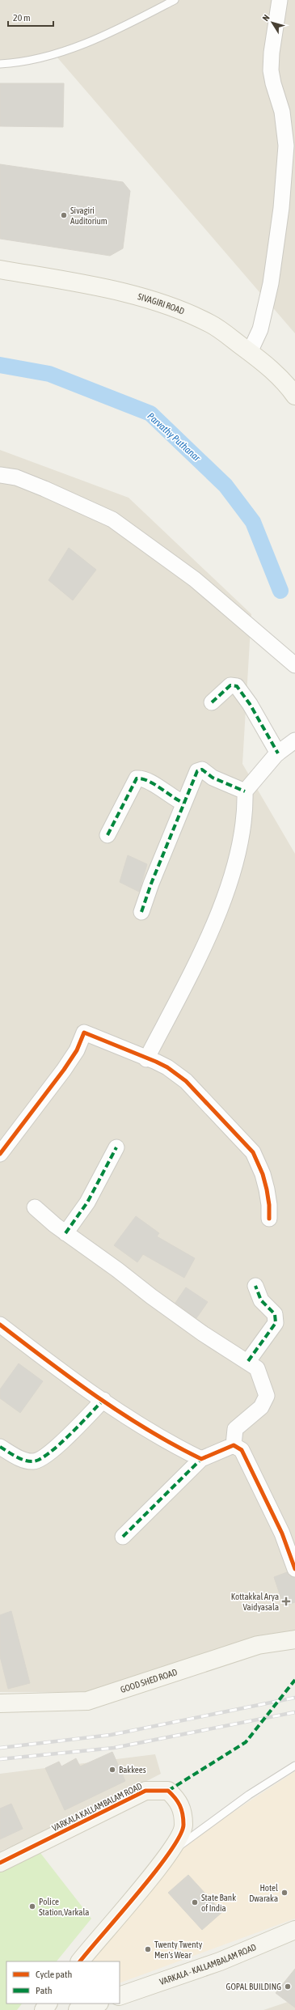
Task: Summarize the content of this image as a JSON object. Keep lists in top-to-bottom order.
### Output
{
  "streets": {
    "street": [
      "SIVAGIRI ROAD",
      "GOOD SHED ROAD",
      "VARKALA KALLAMBALAM ROAD",
      "VARKALA - KALLAMBALAM ROAD"
    ]
  },
  "water": ["Parvathy Puthanar"],
  "places": {
    "other": [
      "Sivagiri Auditorium",
      "Bakkees",
      "Hotel Dwaraka",
      "State Bank of India",
      "Police Station,Varkala",
      "Twenty Twenty Men's Wear",
      "GOPAL BUILDING"
    ],
    "health": ["Kottakkal Arya Vaidyasala"]
  },
  "legend": ["Cycle path", "Path"],
  "scale_bar": "20 m",
  "north": "top left"
}
